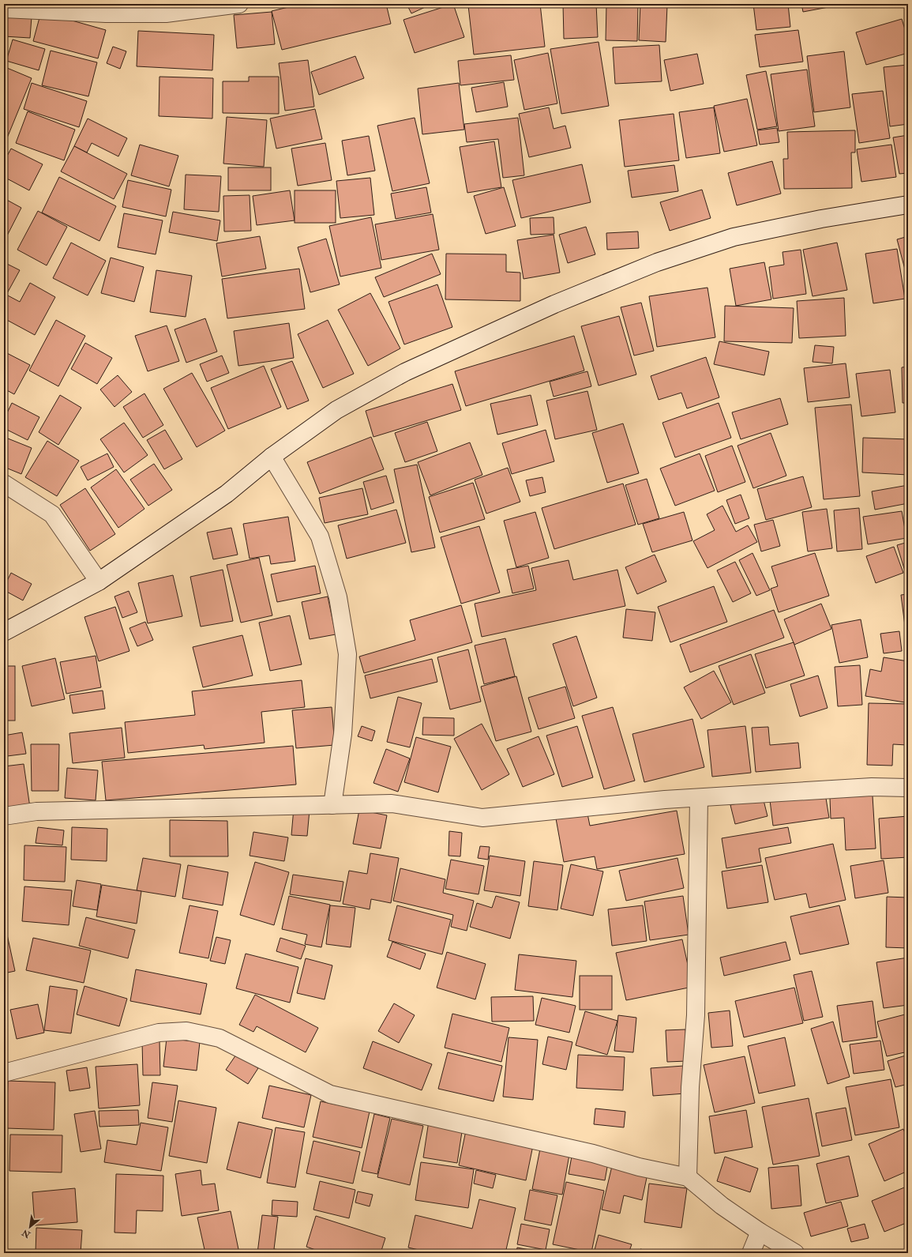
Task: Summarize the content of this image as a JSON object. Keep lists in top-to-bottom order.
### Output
{
  "north": "bottom left"
}
